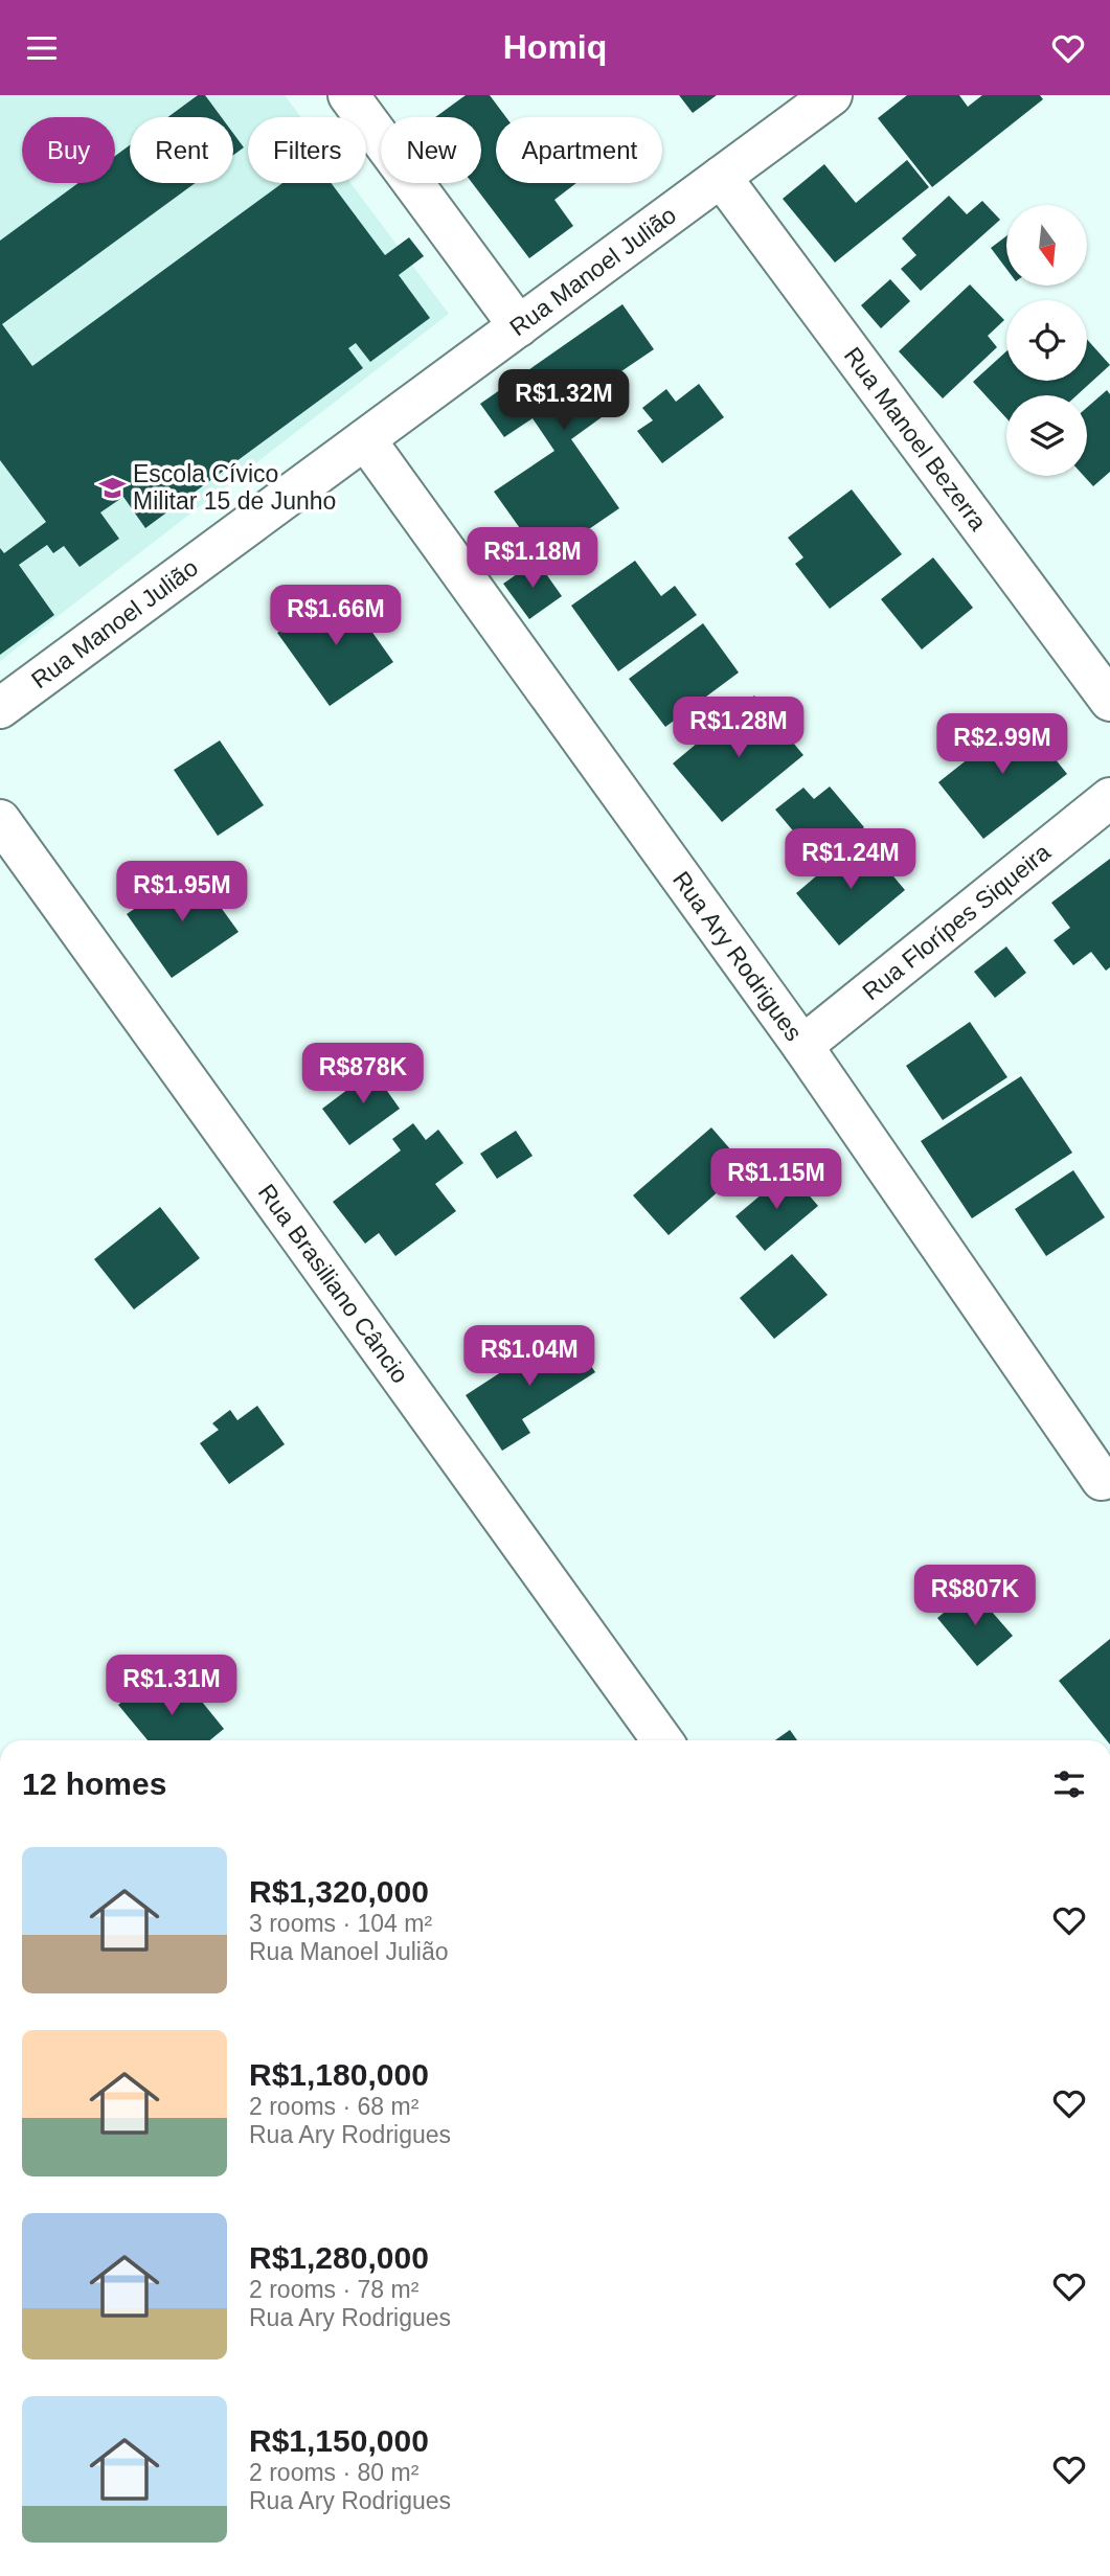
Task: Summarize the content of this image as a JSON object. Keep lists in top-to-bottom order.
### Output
{
  "streets": {
    "street": [
      "Rua Manoel Julião",
      "Rua Manoel Bezerra",
      "Rua Florípes Siqueira",
      "Rua Ary Rodrigues",
      "Rua Brasiliano Câncio"
    ]
  },
  "crossings": [
    ["Rua Manoel Julião", "Rua Manoel Bezerra"],
    ["Rua Manoel Julião", "Rua Ary Rodrigues"],
    ["Rua Florípes Siqueira", "Rua Ary Rodrigues"]
  ],
  "places": {
    "school or university": ["Escola Cívico Militar 15 de Junho"]
  },
  "north": "bottom",
  "page": {
    "header": "Homiq",
    "chip": [
      "Buy",
      "Rent",
      "Filters",
      "New",
      "Apartment"
    ],
    "price": [
      "R$1.32M",
      "R$1.18M",
      "R$1.66M",
      "R$1.28M",
      "R$2.99M",
      "R$1.24M",
      "R$1.95M",
      "R$878K",
      "R$1.15M",
      "R$1.04M",
      "R$807K",
      "R$1.31M"
    ],
    "heading": "12 homes",
    "list": [
      {
        "name": "R$1,320,000",
        "note": "3 rooms · 104 m² · Rua Manoel Julião"
      },
      {
        "name": "R$1,180,000",
        "note": "2 rooms · 68 m² · Rua Ary Rodrigues"
      },
      {
        "name": "R$1,280,000",
        "note": "2 rooms · 78 m² · Rua Ary Rodrigues"
      },
      {
        "name": "R$1,150,000",
        "note": "2 rooms · 80 m² · Rua Ary Rodrigues"
      }
    ]
  }
}
